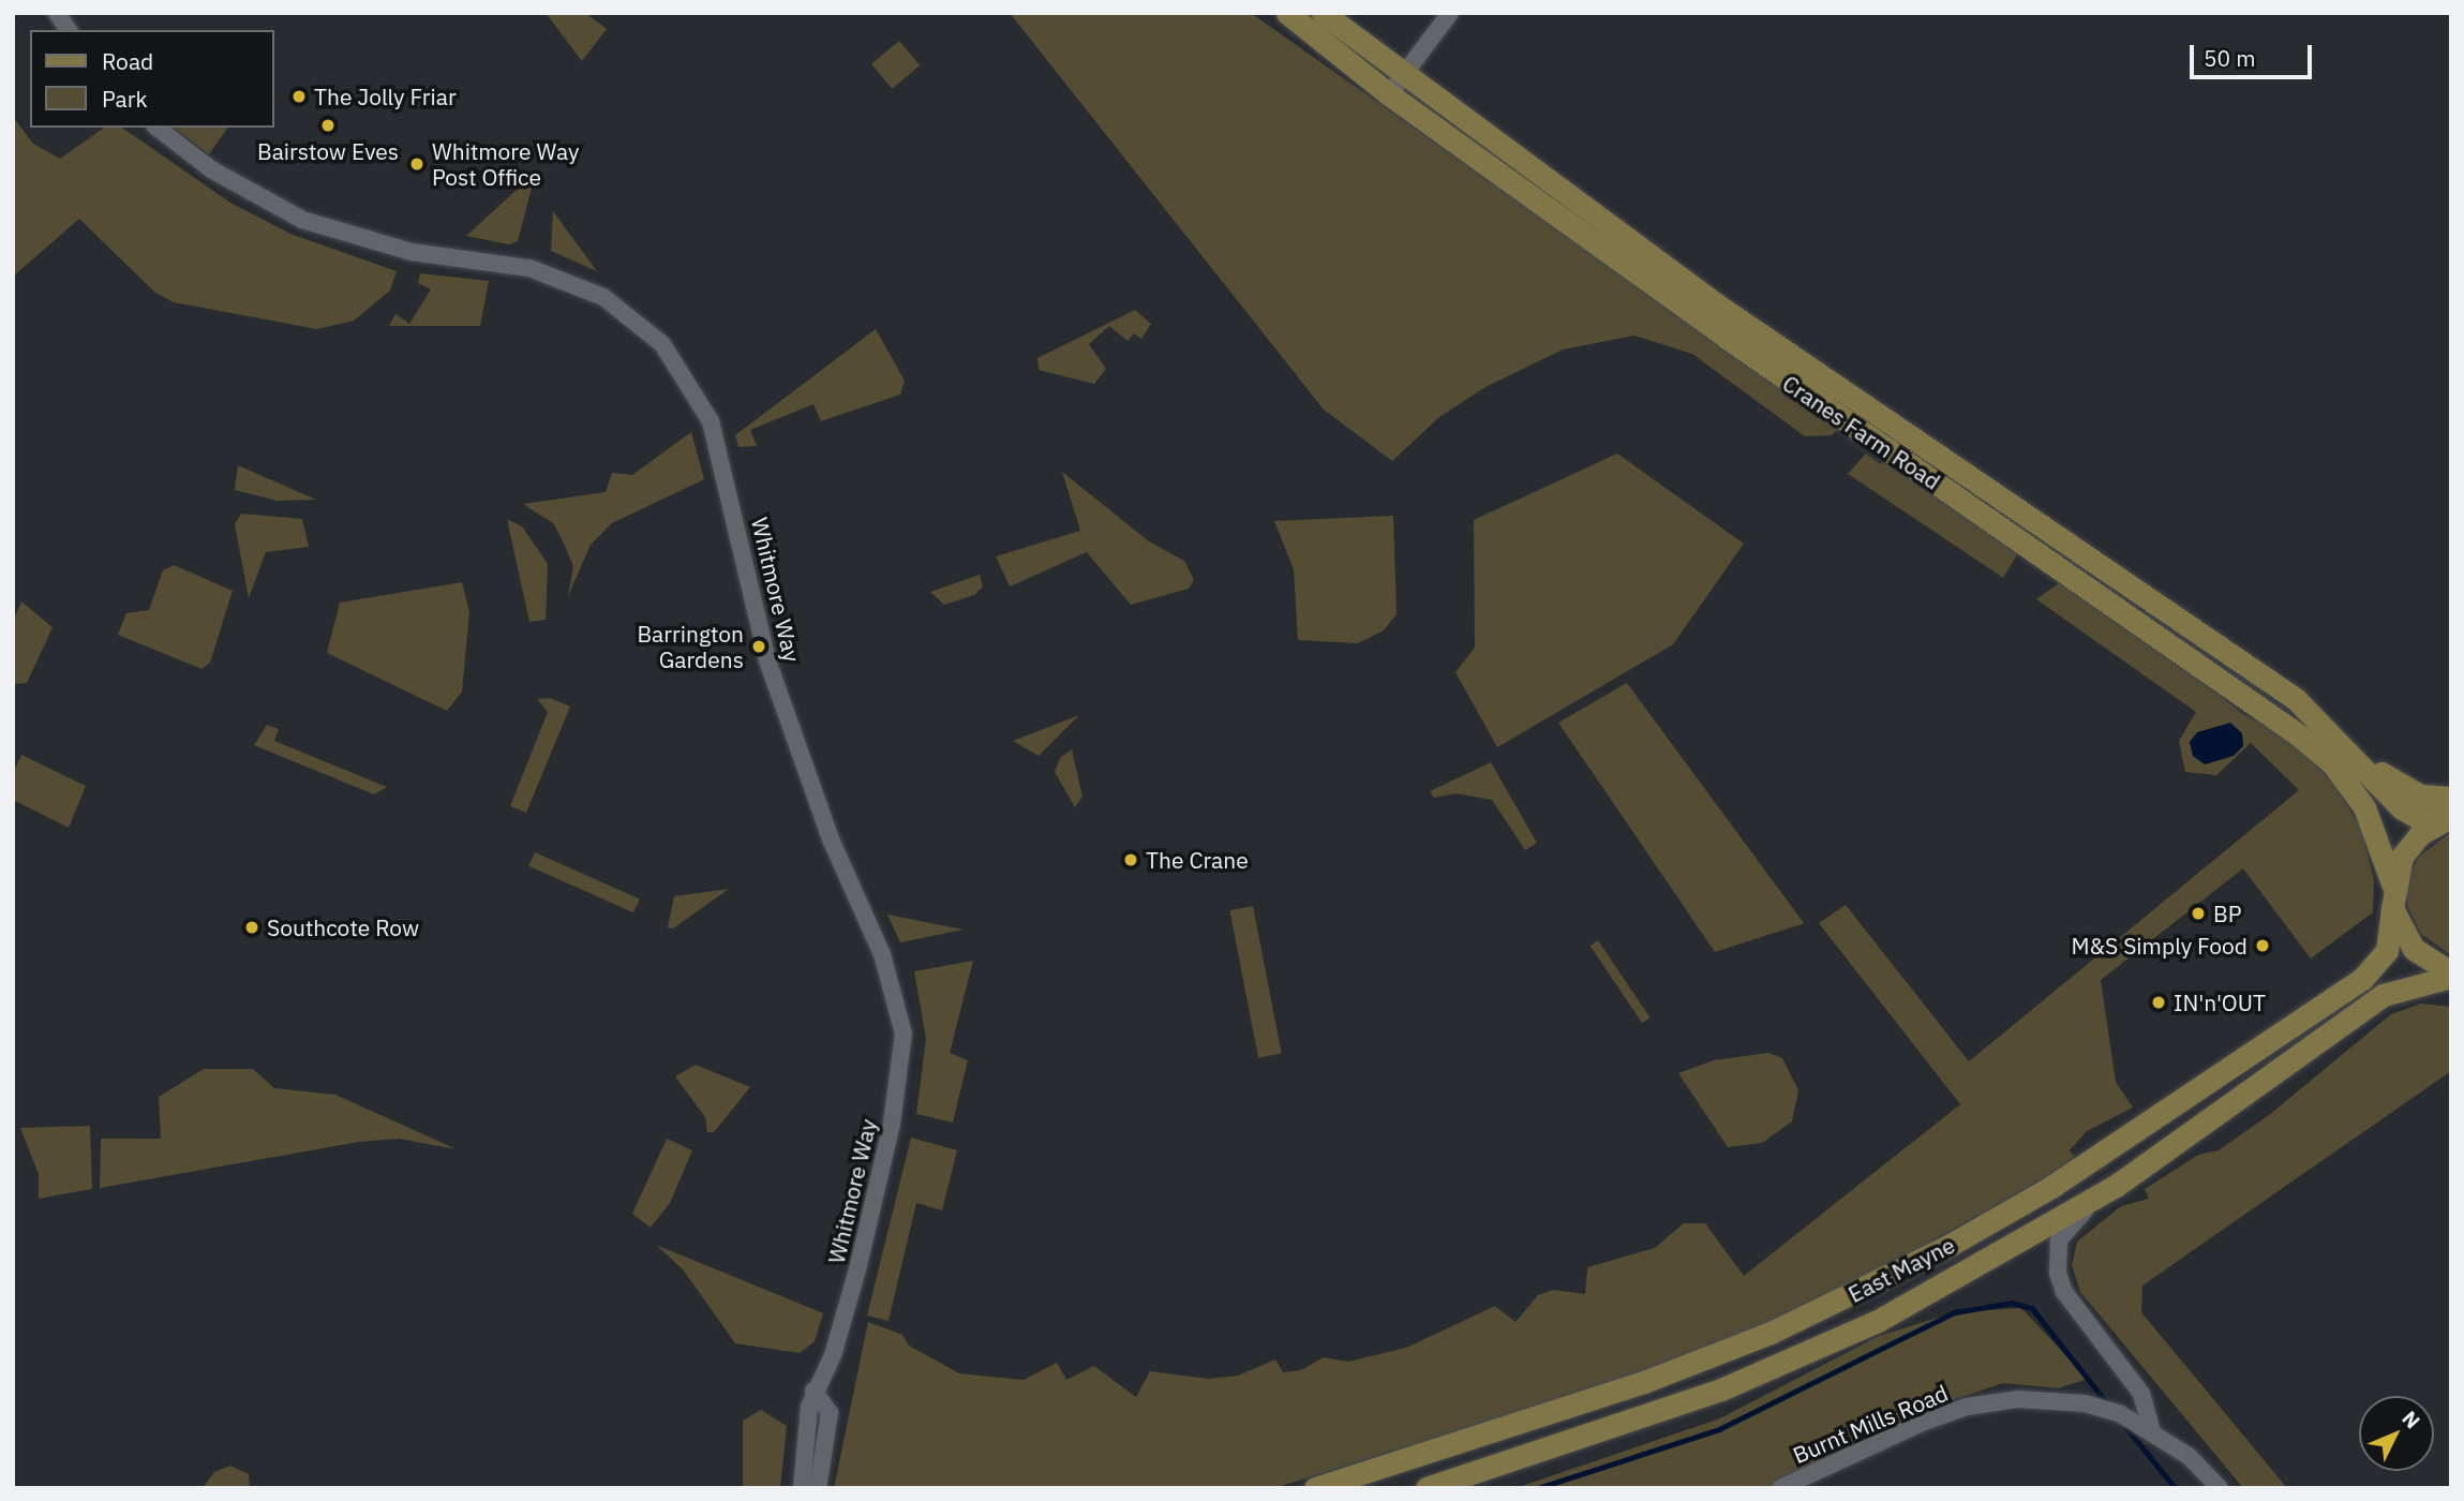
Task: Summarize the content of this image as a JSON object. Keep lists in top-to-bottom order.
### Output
{
  "streets": {
    "main road": ["Cranes Farm Road", "East Mayne"],
    "street": ["Whitmore Way", "Burnt Mills Road"]
  },
  "crossings": [
    ["Cranes Farm Road", "East Mayne"]
  ],
  "places": [
    "The Jolly Friar",
    "Bairstow Eves",
    "Whitmore Way Post Office",
    "Barrington Gardens",
    "The Crane",
    "BP",
    "Southcote Row",
    "M&S Simply Food",
    "IN'n'OUT"
  ],
  "legend": ["Road", "Park"],
  "scale_bar": "50 m",
  "north": "top right"
}
